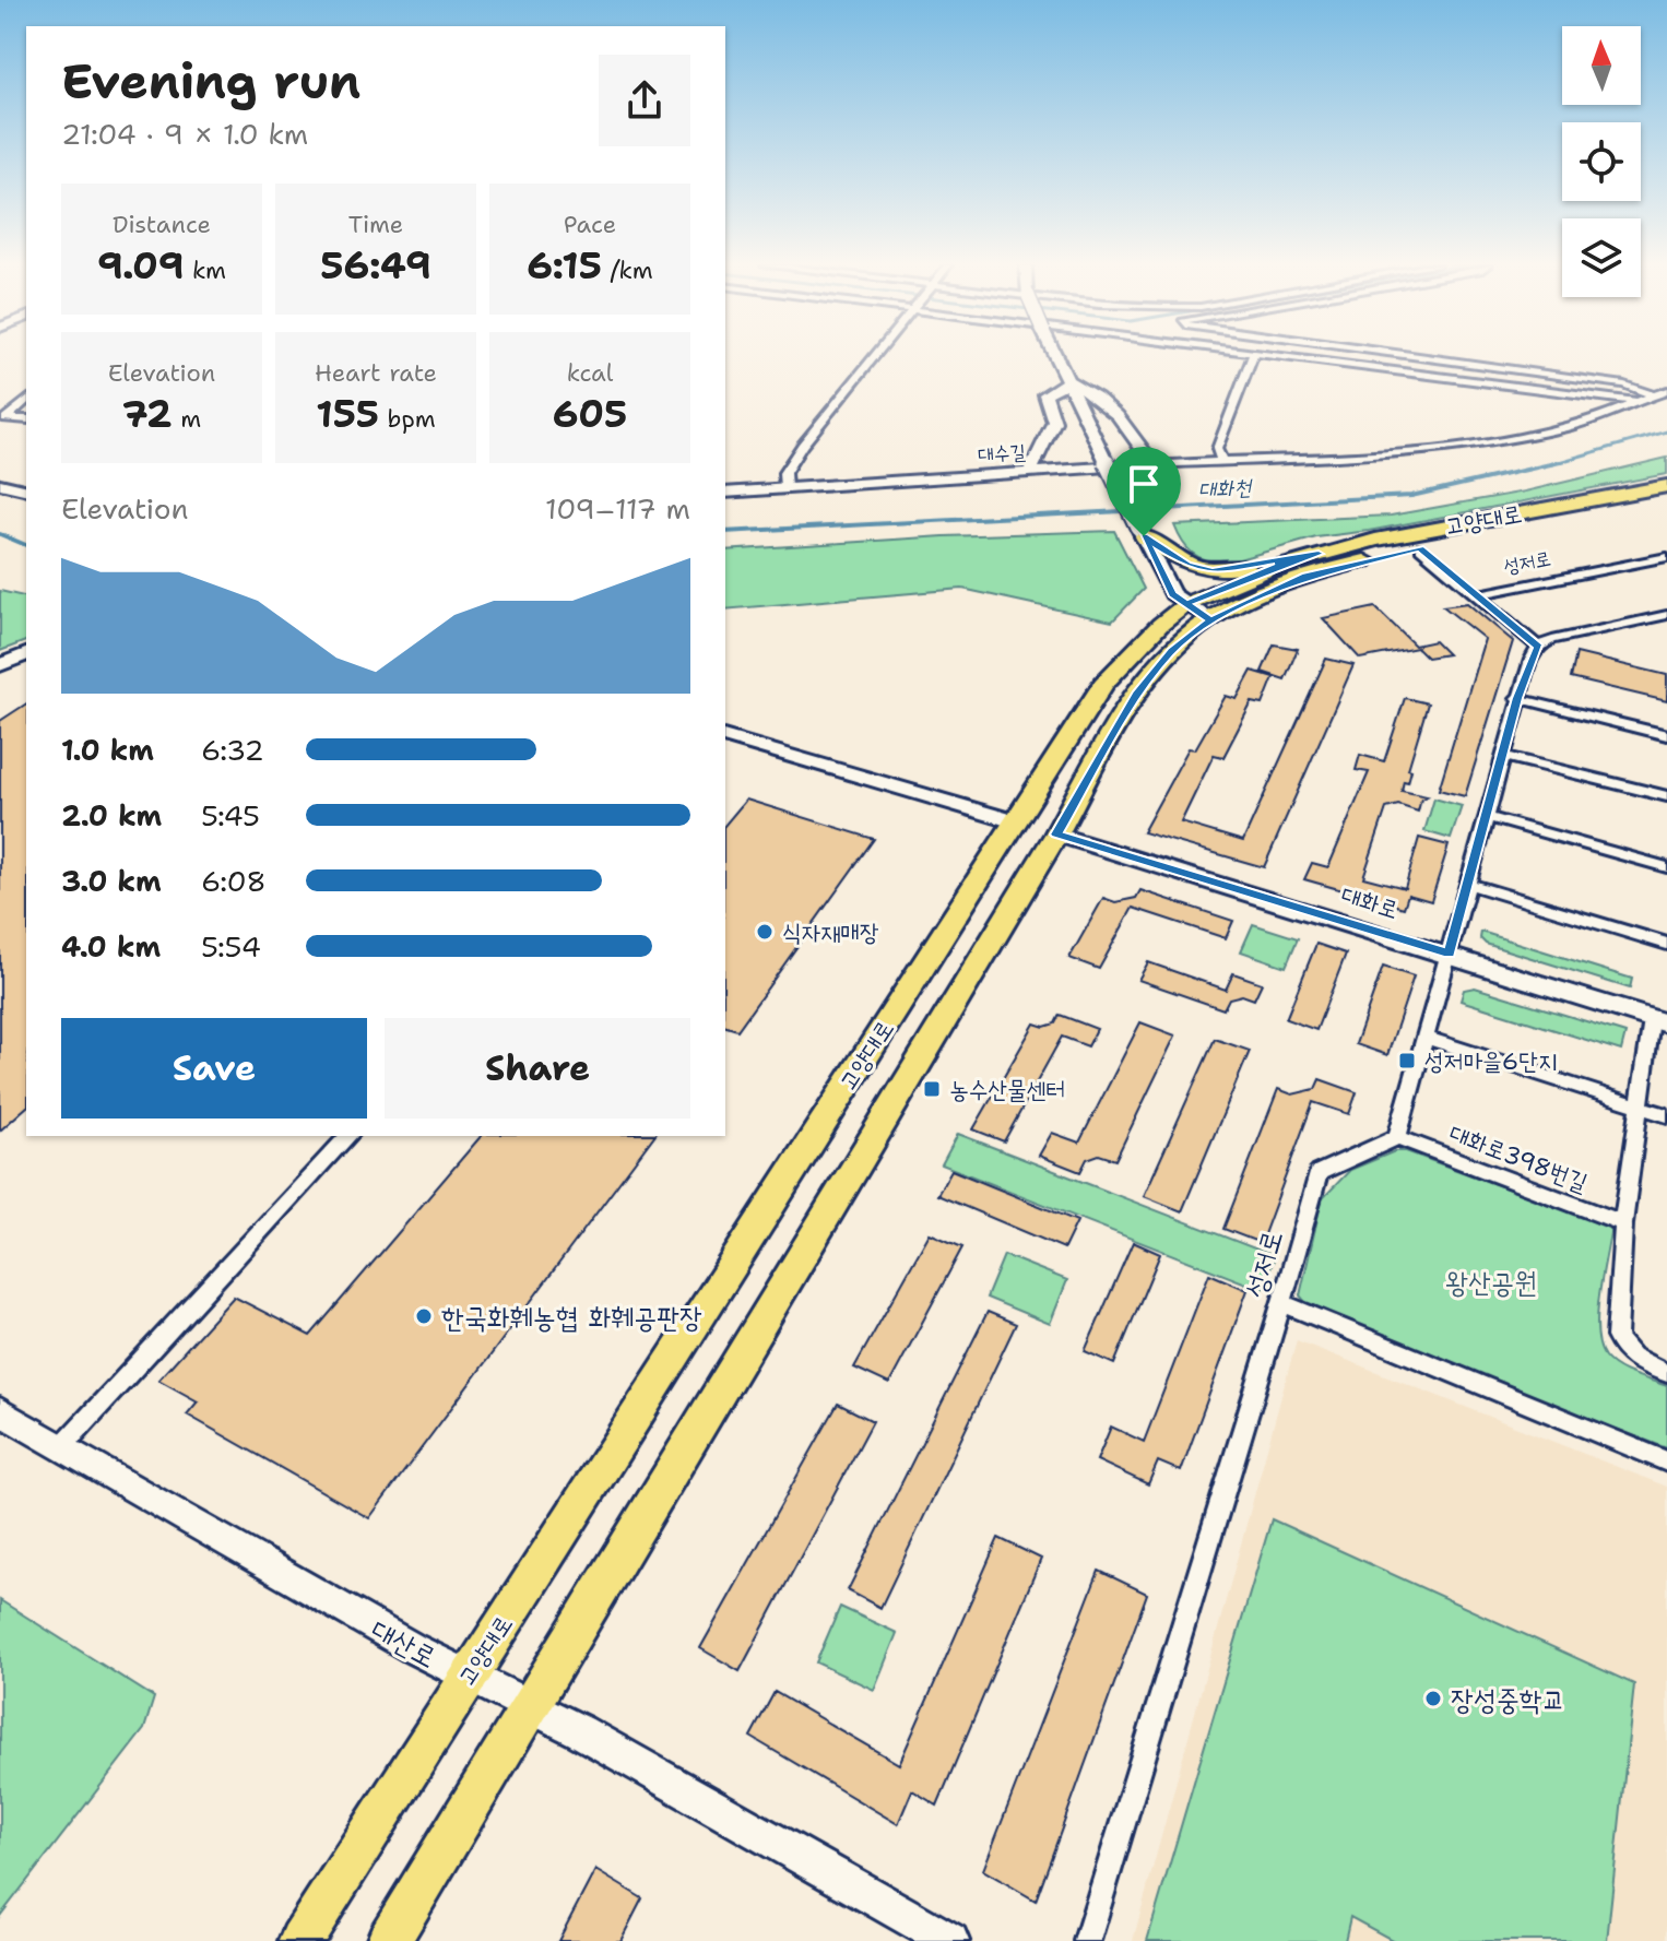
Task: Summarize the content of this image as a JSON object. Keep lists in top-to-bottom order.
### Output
{
  "streets": {
    "main road": [
      "대수길",
      "고양대로",
      "대화로",
      "대산로"
    ],
    "street": ["성저로", "대화로398번길"]
  },
  "crossings": [
    ["고양대로", "대화로"],
    ["고양대로", "대산로"],
    ["성저로", "대화로398번길"]
  ],
  "water": ["대화천"],
  "parks": ["왕산공원"],
  "places": {
    "other": ["식자재매장", "한국화훼농협 화훼공판장", "장성중학교"],
    "transit": ["성저마을6단지", "농수산물센터"]
  },
  "north": "top",
  "page": {
    "heading": ["Evening run", "21:04 · 9 × 1.0 km"],
    "stats": [
      ["Distance", "9.09 km"],
      ["Time", "56:49"],
      ["Pace", "6:15 /km"],
      ["Elevation", "72 m"],
      ["Heart rate", "155 bpm"],
      ["kcal", "605"]
    ],
    "chart": ["Elevation", "109–117 m"],
    "list": [
      {
        "name": "1.0 km",
        "note": "6:32"
      },
      {
        "name": "2.0 km",
        "note": "5:45"
      },
      {
        "name": "3.0 km",
        "note": "6:08"
      },
      {
        "name": "4.0 km",
        "note": "5:54"
      }
    ],
    "buttons": ["Save", "Share"]
  }
}
